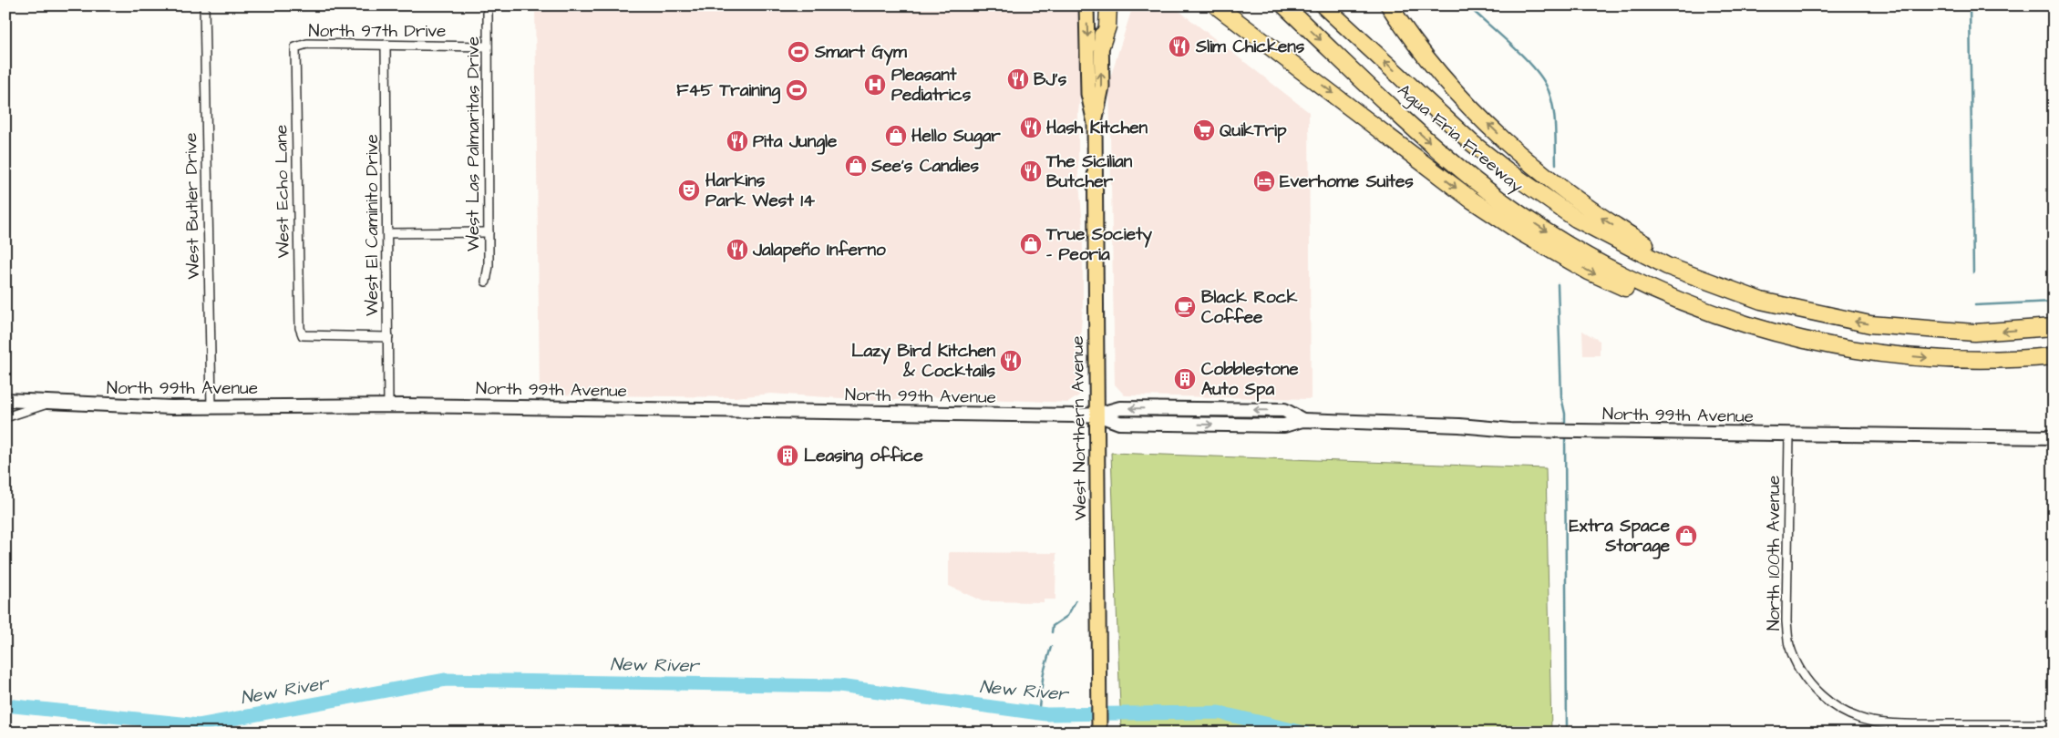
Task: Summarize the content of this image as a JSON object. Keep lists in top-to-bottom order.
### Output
{
  "streets": {
    "highway": ["Agua Fria Freeway"],
    "main road": ["North 99th Avenue", "West Northern Avenue"],
    "street": [
      "North 97th Drive",
      "West Las Palmaritas Drive",
      "West Echo Lane",
      "West Butler Drive",
      "West El Caminito Drive",
      "North 100th Avenue"
    ]
  },
  "crossings": [
    ["North 97th Drive", "West Las Palmaritas Drive"],
    ["North 97th Drive", "West Echo Lane"],
    ["North 97th Drive", "West El Caminito Drive"],
    ["West Echo Lane", "West El Caminito Drive"],
    ["West Butler Drive", "North 99th Avenue"],
    ["West El Caminito Drive", "North 99th Avenue"],
    ["North 99th Avenue", "West Northern Avenue"],
    ["North 99th Avenue", "North 100th Avenue"]
  ],
  "water": ["New River"],
  "places": {
    "restaurant": [
      "Slim Chickens",
      "BJ's",
      "Hash Kitchen",
      "Pita Jungle",
      "The Sicilian Butcher",
      "Jalapeño Inferno",
      "Lazy Bird Kitchen & Cocktails"
    ],
    "sports": ["Smart Gym", "F45 Training"],
    "hospital": ["Pleasant Pediatrics"],
    "supermarket": ["QuikTrip"],
    "shop": [
      "Hello Sugar",
      "See's Candies",
      "True Society - Peoria",
      "Extra Space Storage"
    ],
    "hotel": ["Everhome Suites"],
    "theatre": ["Harkins Park West 14"],
    "cafe": ["Black Rock Coffee"],
    "building": ["Cobblestone Auto Spa", "Leasing office"]
  }
}
